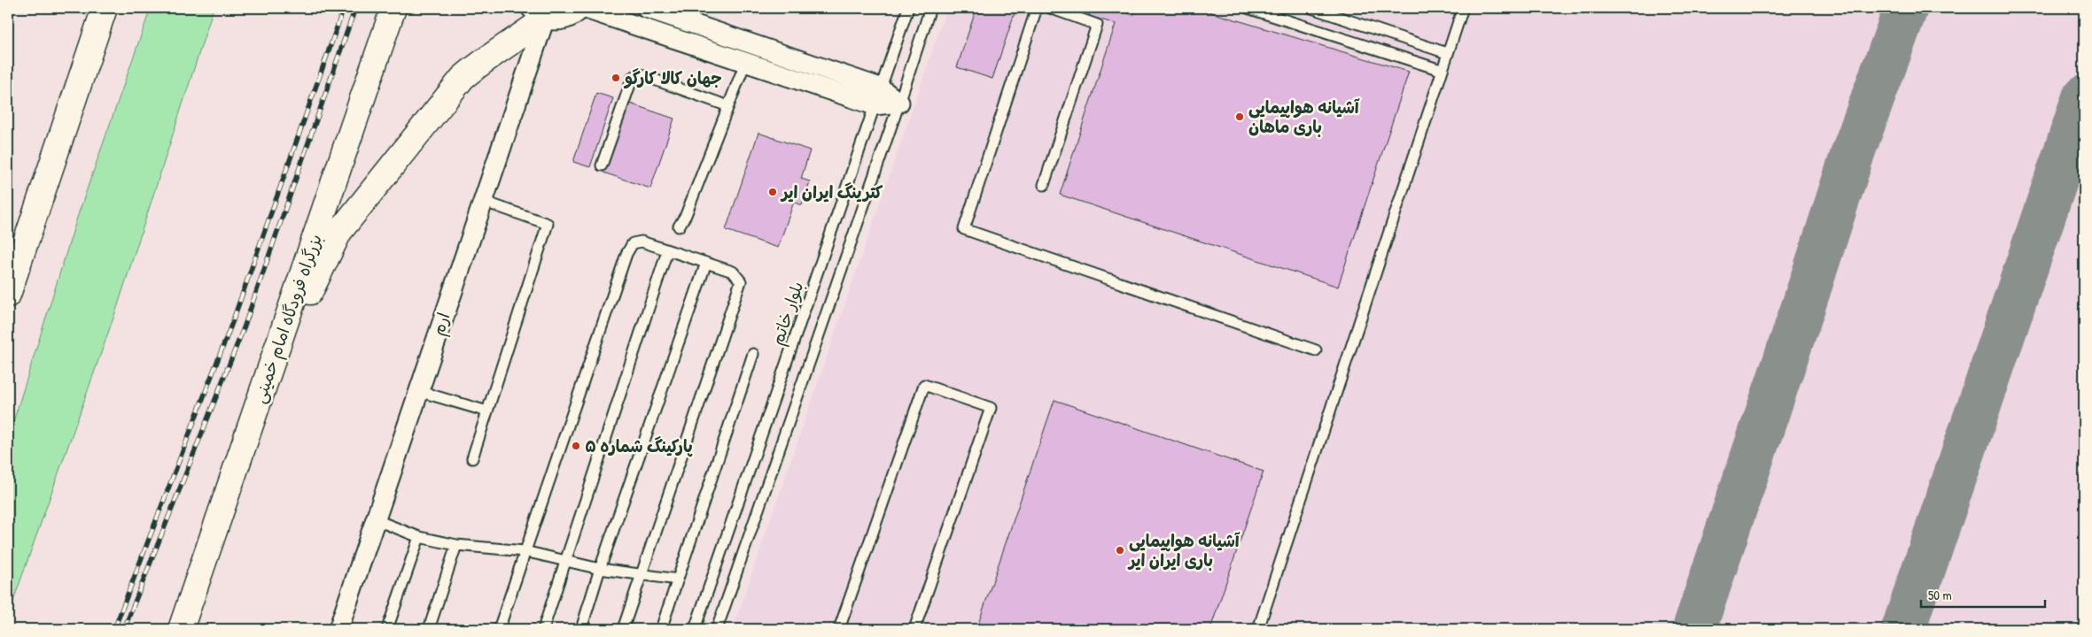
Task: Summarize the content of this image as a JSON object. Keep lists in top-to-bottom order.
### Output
{
  "streets": {
    "highway": ["بزرگراه فرودگاه امام خمینی"],
    "street": ["ارم"],
    "lane": ["بلوار خاتم"]
  },
  "places": [
    "جهان کالا کارگو",
    "آشیانه هواپیمایی باری ماهان",
    "کترینگ ایران ایر",
    "پارکینگ شماره ۵",
    "آشیانه هواپیمایی باری ایران ایر"
  ],
  "scale_bar": "50 m"
}
